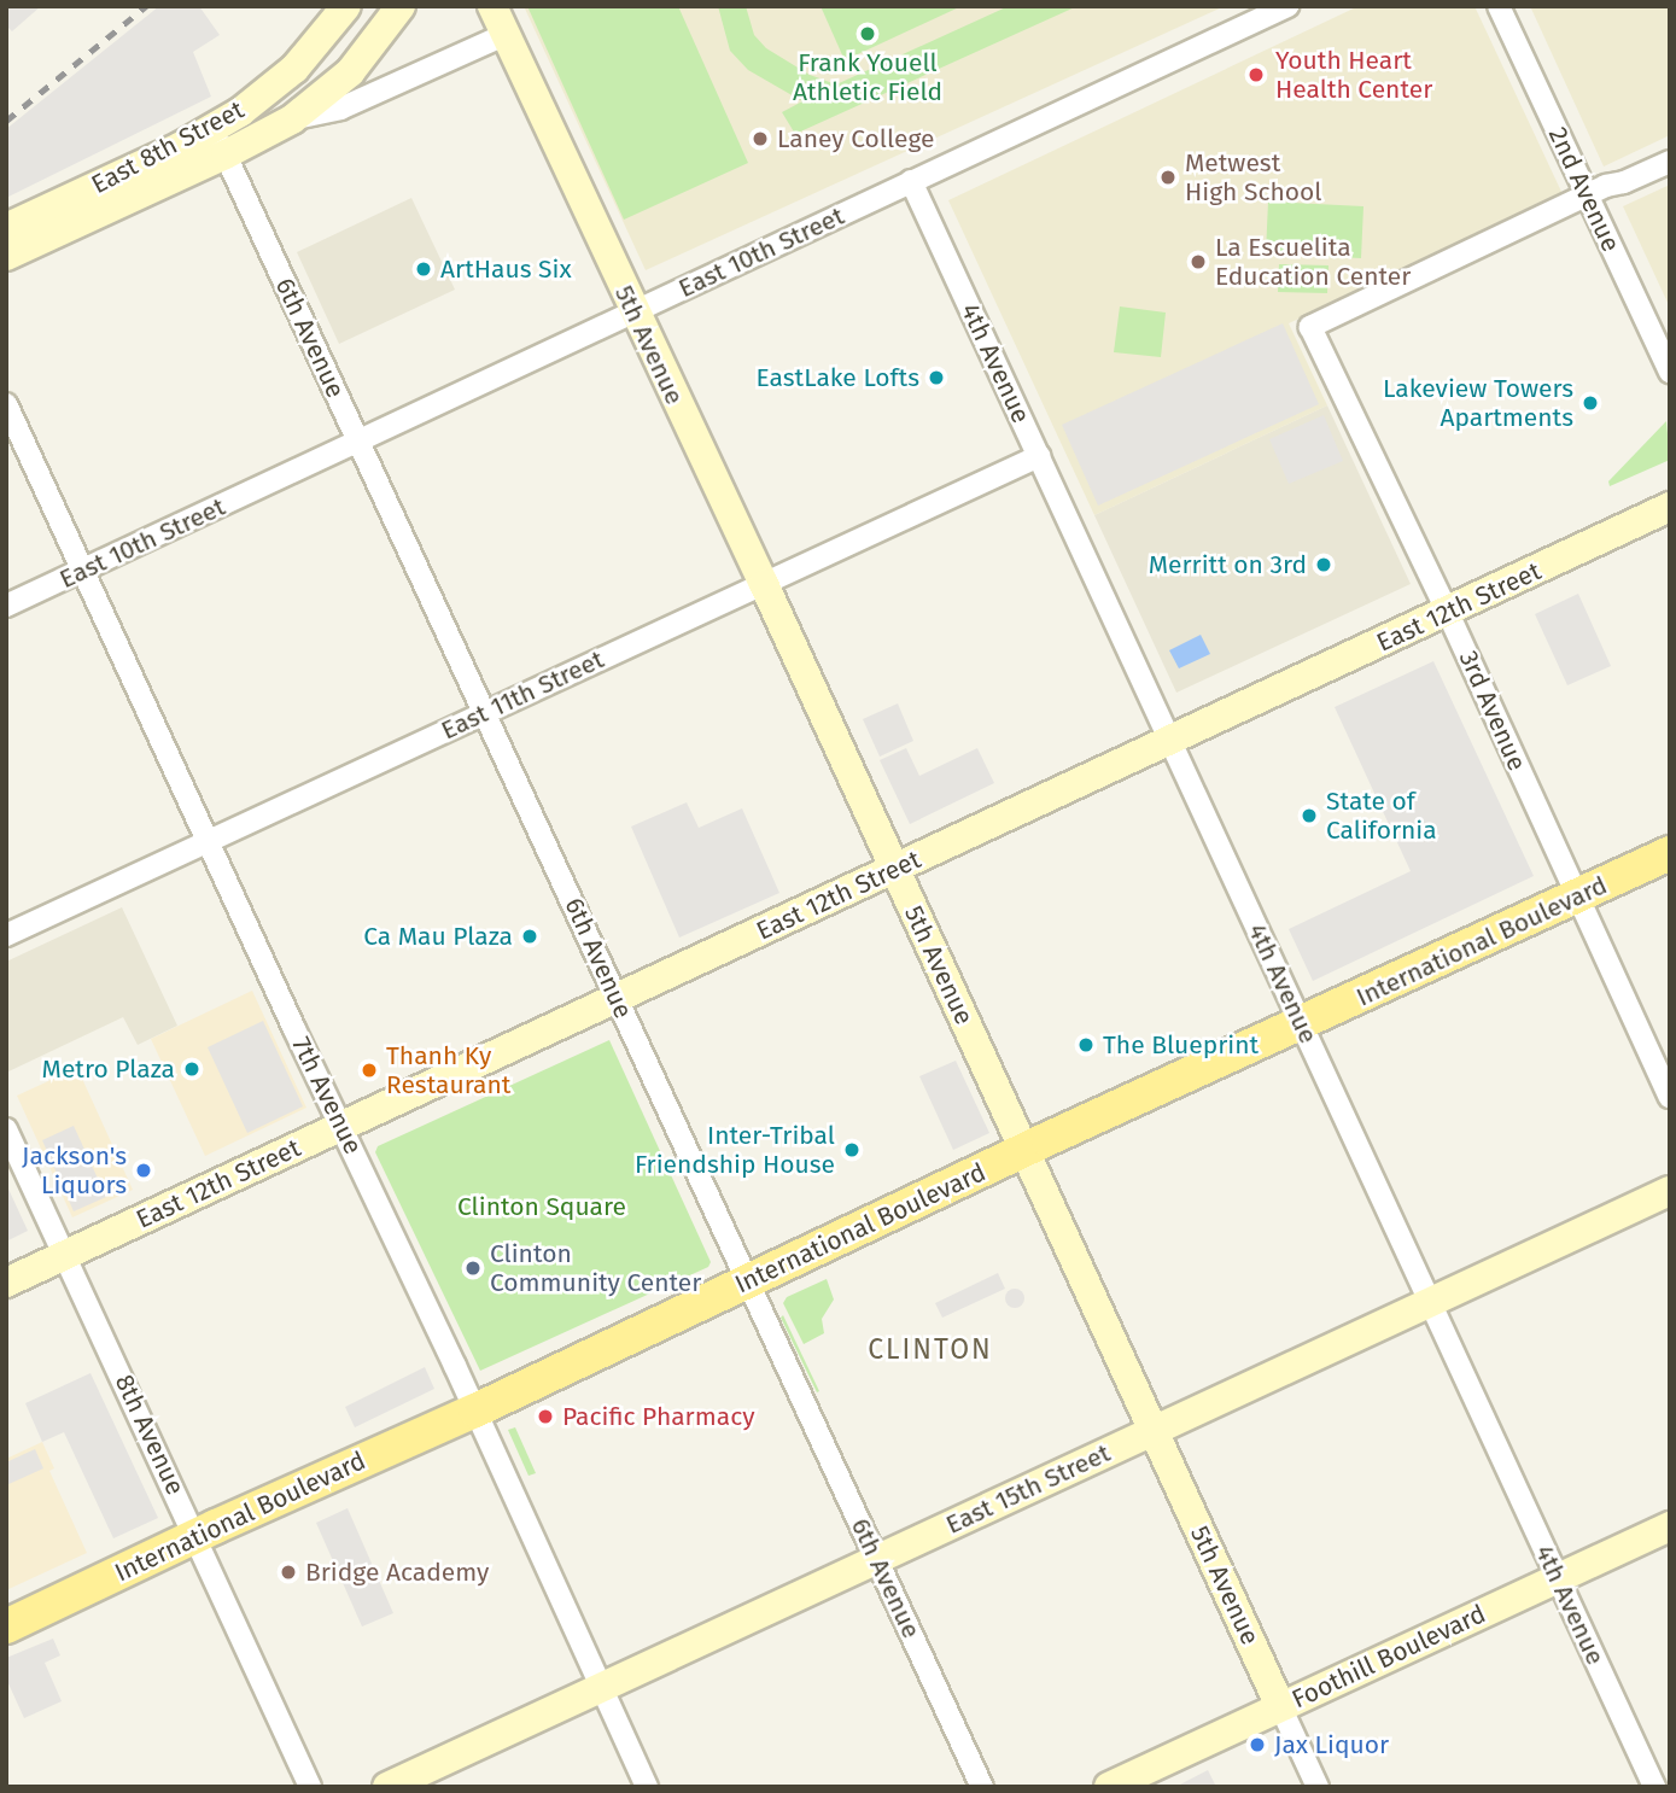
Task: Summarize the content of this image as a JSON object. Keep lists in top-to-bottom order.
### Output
{
  "streets": {
    "main road": [
      "East 8th Street",
      "5th Avenue",
      "East 12th Street",
      "International Boulevard",
      "East 15th Street",
      "Foothill Boulevard"
    ],
    "street": [
      "2nd Avenue",
      "East 10th Street",
      "6th Avenue",
      "4th Avenue",
      "East 11th Street",
      "3rd Avenue",
      "7th Avenue",
      "8th Avenue"
    ]
  },
  "crossings": [
    ["East 8th Street", "6th Avenue"],
    ["East 8th Street", "5th Avenue"],
    ["2nd Avenue", "3rd Avenue"],
    ["East 10th Street", "6th Avenue"],
    ["East 10th Street", "5th Avenue"],
    ["East 10th Street", "4th Avenue"],
    ["East 10th Street", "7th Avenue"],
    ["6th Avenue", "East 12th Street"],
    ["6th Avenue", "East 11th Street"],
    ["6th Avenue", "International Boulevard"],
    ["6th Avenue", "East 15th Street"],
    ["5th Avenue", "East 12th Street"],
    ["5th Avenue", "East 11th Street"],
    ["5th Avenue", "International Boulevard"],
    ["5th Avenue", "East 15th Street"],
    ["5th Avenue", "Foothill Boulevard"],
    ["4th Avenue", "East 12th Street"],
    ["4th Avenue", "East 11th Street"],
    ["4th Avenue", "International Boulevard"],
    ["4th Avenue", "East 15th Street"],
    ["4th Avenue", "Foothill Boulevard"],
    ["East 12th Street", "3rd Avenue"],
    ["East 12th Street", "7th Avenue"],
    ["East 12th Street", "8th Avenue"],
    ["East 11th Street", "7th Avenue"],
    ["3rd Avenue", "International Boulevard"],
    ["International Boulevard", "7th Avenue"],
    ["International Boulevard", "8th Avenue"],
    ["7th Avenue", "East 15th Street"]
  ],
  "districts": ["CLINTON"],
  "parks": ["Clinton Square"],
  "places": [
    "Frank Youell Athletic Field",
    "Youth Heart Health Center",
    "Laney College",
    "Metwest High School",
    "La Escuelita Education Center",
    "ArtHaus Six",
    "EastLake Lofts",
    "Lakeview Towers Apartments",
    "Merritt on 3rd",
    "State of California",
    "Ca Mau Plaza",
    "The Blueprint",
    "Metro Plaza",
    "Thanh Ky Restaurant",
    "Inter-Tribal Friendship House",
    "Jackson's Liquors",
    "Clinton Community Center",
    "Pacific Pharmacy",
    "Bridge Academy",
    "Jax Liquor"
  ]
}
